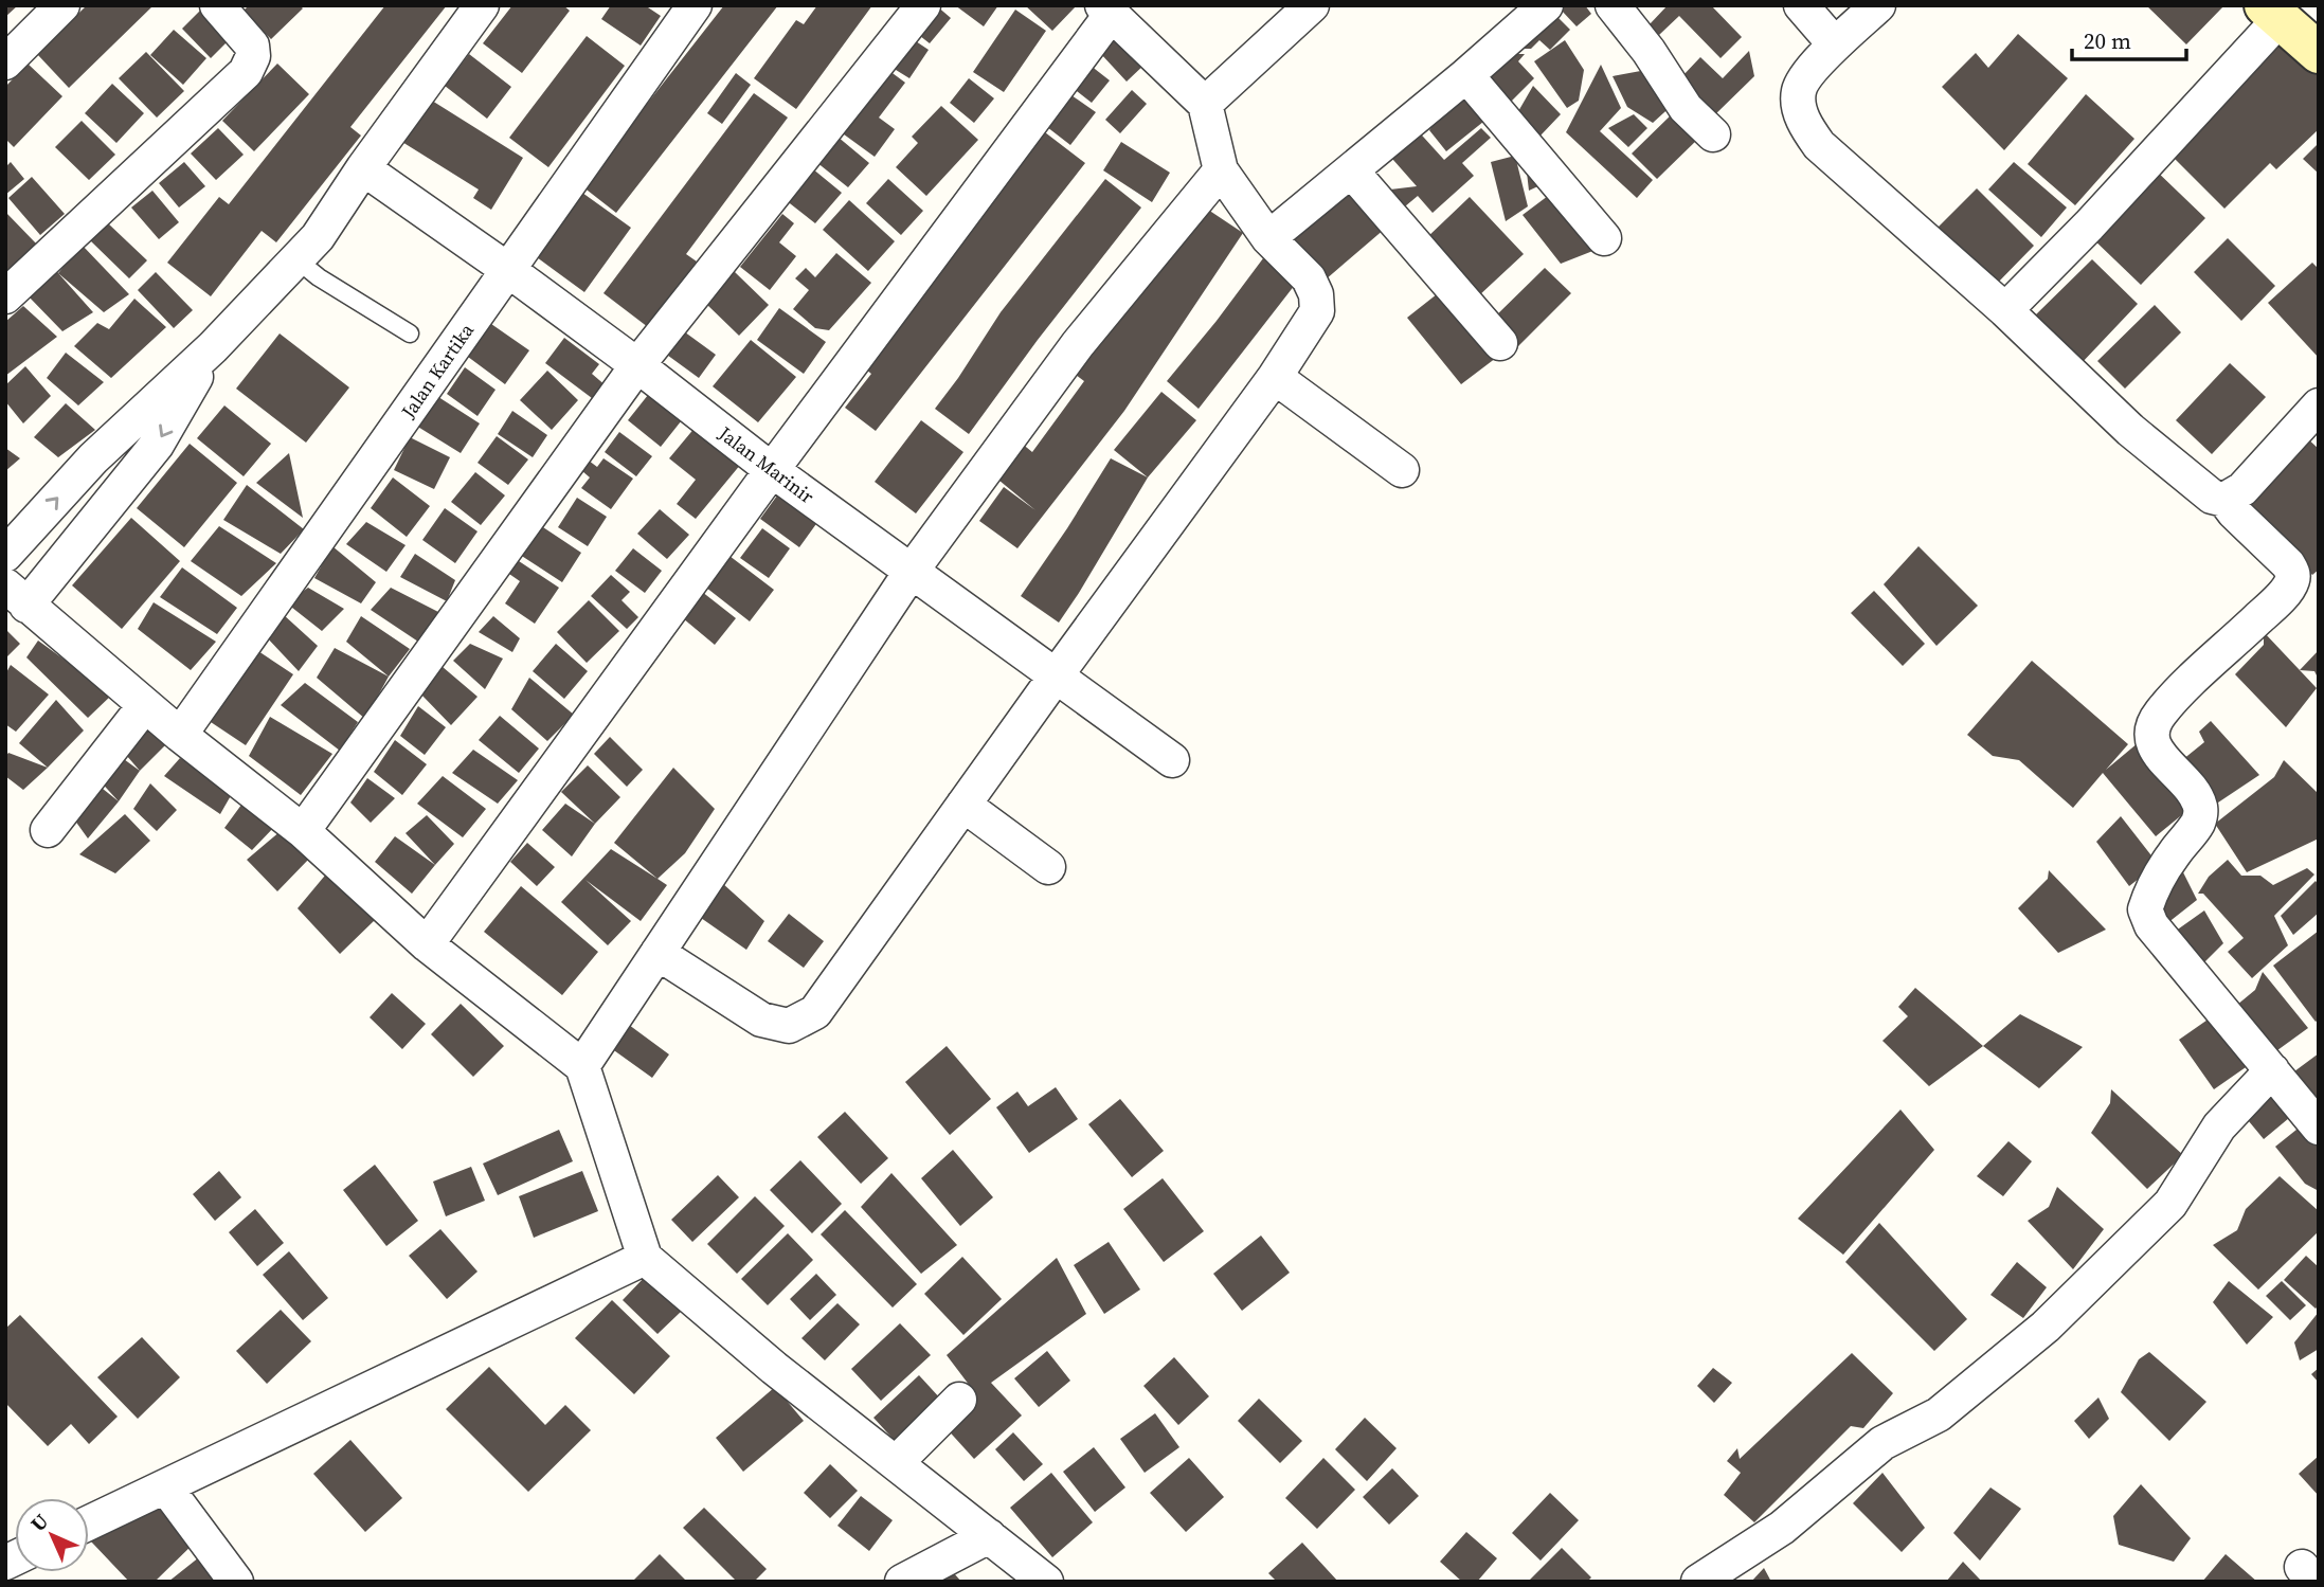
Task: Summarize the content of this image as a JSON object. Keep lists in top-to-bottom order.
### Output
{
  "streets": {
    "street": ["Jalan Kartika", "Jalan Marinir"]
  },
  "crossings": [
    ["Jalan Kartika", "Jalan Marinir"]
  ],
  "scale_bar": "20 m",
  "north": "top left"
}
